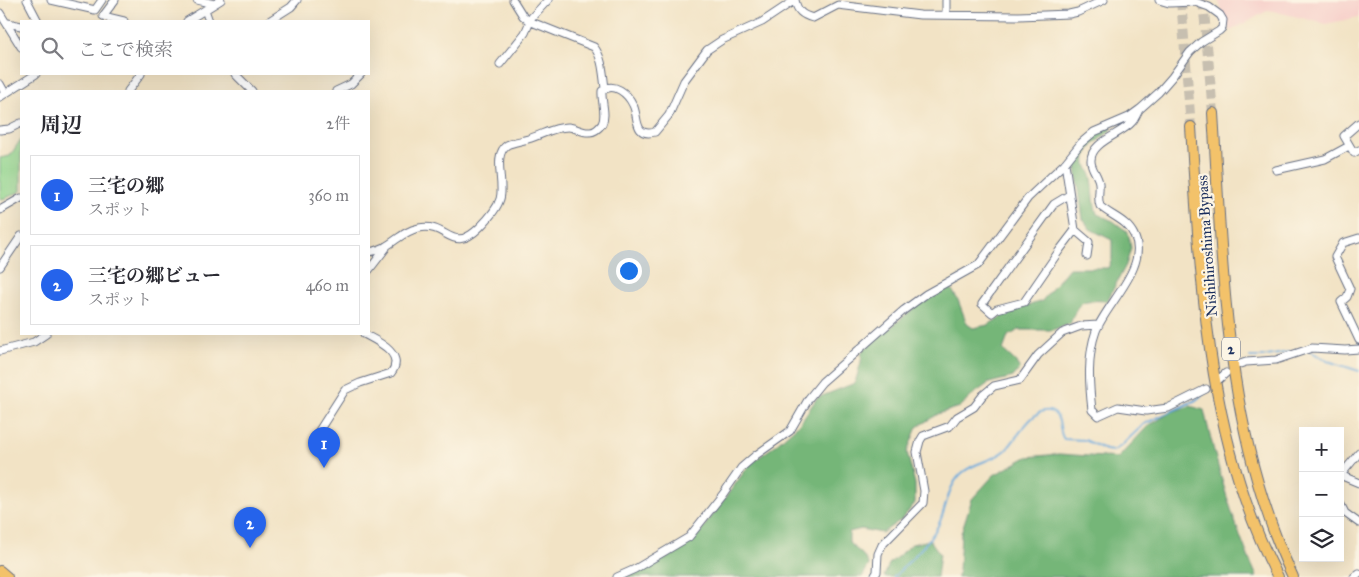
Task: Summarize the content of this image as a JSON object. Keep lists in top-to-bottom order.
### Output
{
  "streets": {
    "highway": ["Nishihiroshima Bypass", "2"]
  },
  "page": {
    "search": "ここで検索",
    "heading": ["周辺", "2件"],
    "list": [
      {
        "mark": "1",
        "name": "三宅の郷",
        "note": "スポット",
        "value": "360 m"
      },
      {
        "mark": "2",
        "name": "三宅の郷ビュー",
        "note": "スポット",
        "value": "460 m"
      }
    ],
    "map_buttons": ["+", "−"],
    "pins": ["1", "2"]
  }
}
